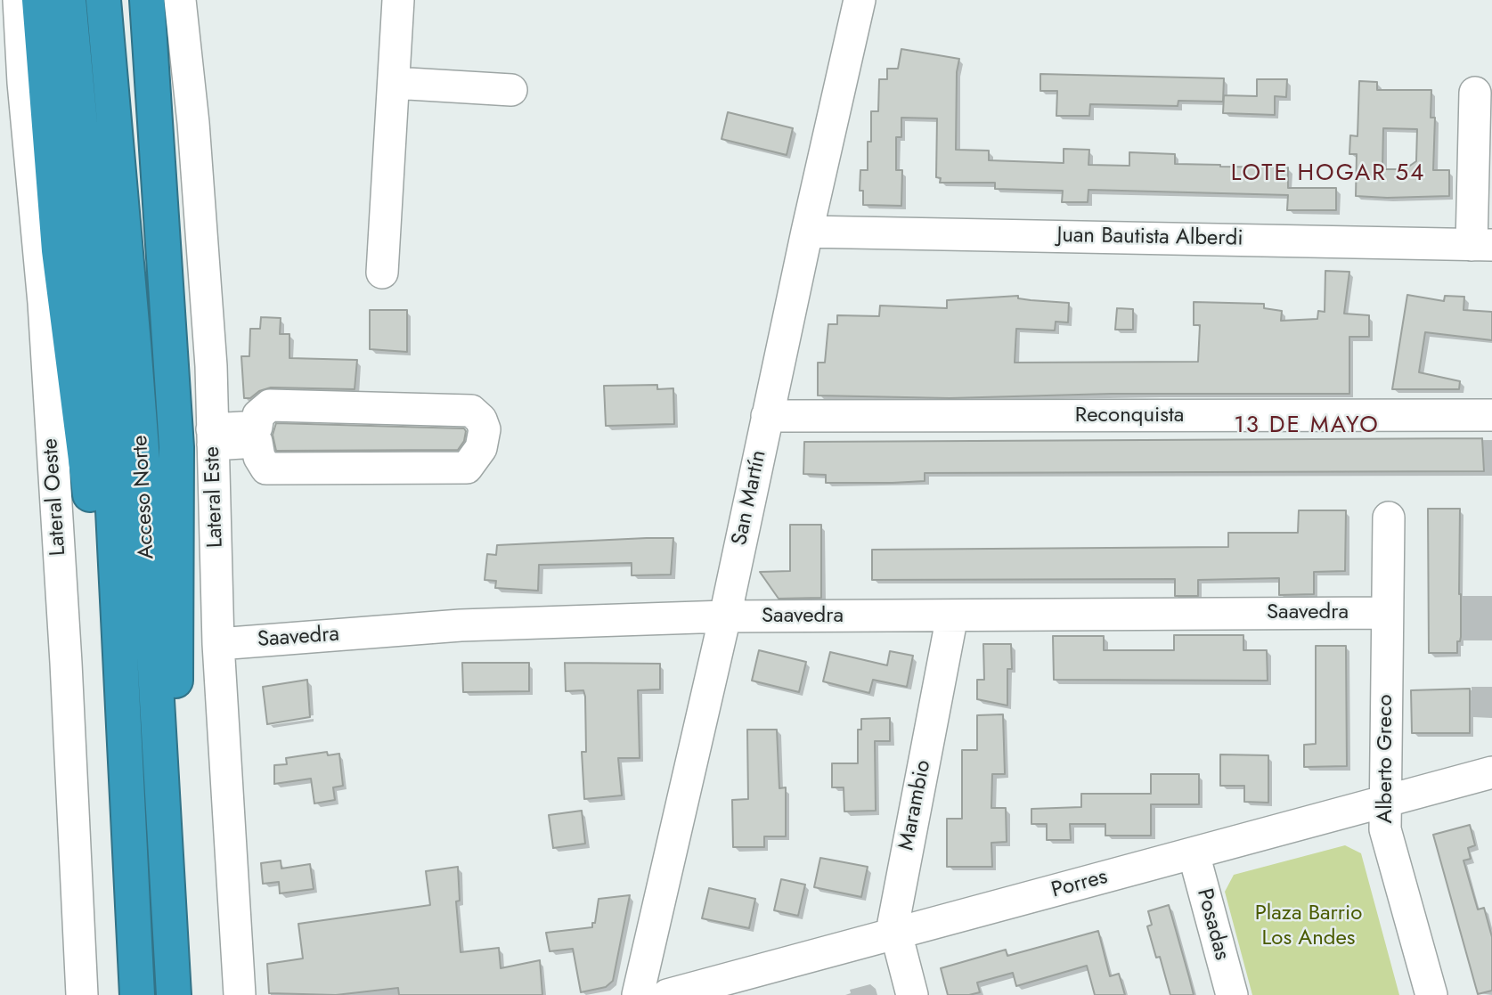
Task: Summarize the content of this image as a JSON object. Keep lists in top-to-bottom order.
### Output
{
  "streets": {
    "highway": ["Acceso Norte"],
    "street": [
      "Juan Bautista Alberdi",
      "Reconquista",
      "Lateral Oeste",
      "Lateral Este",
      "San Martín",
      "Saavedra",
      "Alberto Greco",
      "Marambio",
      "Porres",
      "Posadas"
    ]
  },
  "crossings": [
    ["Juan Bautista Alberdi", "San Martín"],
    ["Reconquista", "San Martín"],
    ["Lateral Este", "Saavedra"],
    ["San Martín", "Saavedra"],
    ["Saavedra", "Alberto Greco"],
    ["Saavedra", "Marambio"],
    ["Alberto Greco", "Porres"],
    ["Marambio", "Porres"],
    ["Porres", "Posadas"]
  ],
  "districts": ["LOTE HOGAR 54", "13 DE MAYO"],
  "parks": ["Plaza Barrio Los Andes"]
}
